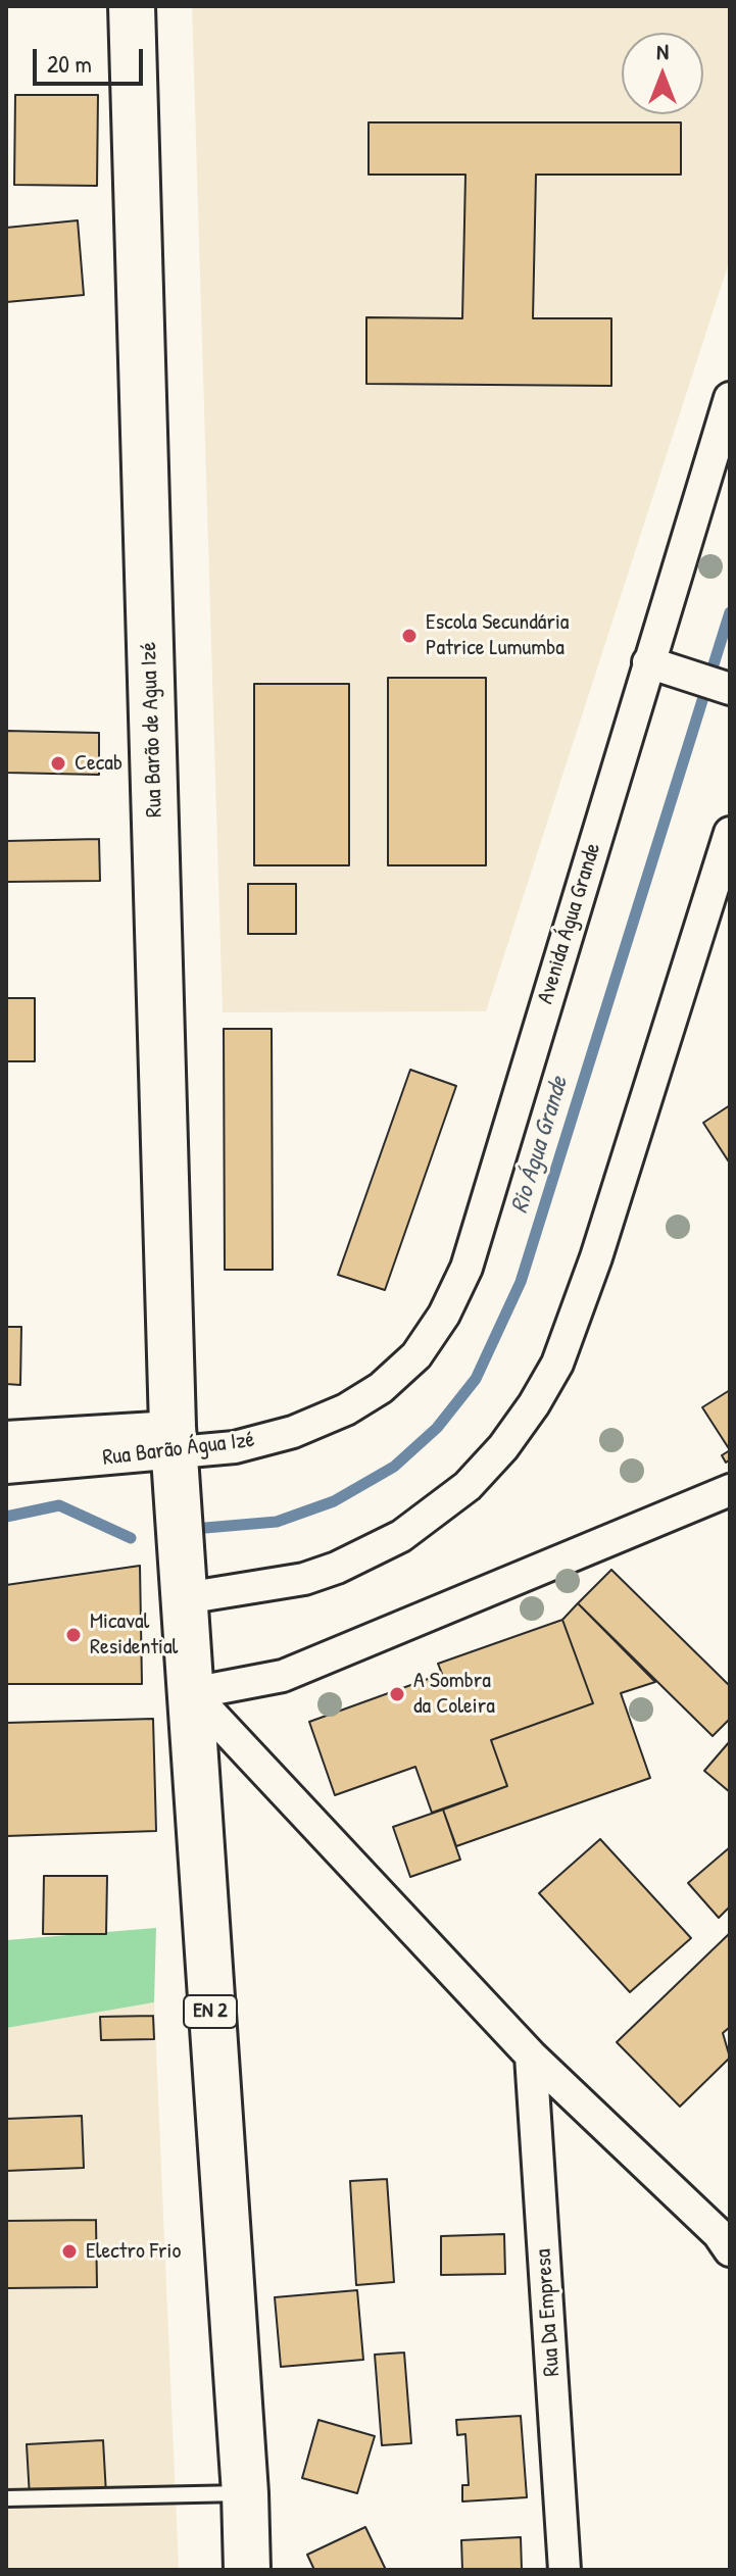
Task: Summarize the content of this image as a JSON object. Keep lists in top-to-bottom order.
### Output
{
  "streets": {
    "main road": ["Rua Barão de Agua Izé", "EN 2"],
    "street": ["Avenida Água Grande", "Rua Barão Água Izé", "Rua Da Empresa"]
  },
  "crossings": [
    ["Rua Barão de Agua Izé", "Rua Barão Água Izé"],
    ["Rua Barão de Agua Izé", "EN 2"],
    ["Avenida Água Grande", "Rua Barão Água Izé"],
    ["Rua Barão Água Izé", "EN 2"]
  ],
  "water": ["Rio Água Grande"],
  "places": [
    "Escola Secundária Patrice Lumumba",
    "Cecab",
    "Micaval Residential",
    "A Sombra da Coleira",
    "Electro Frio"
  ],
  "scale_bar": "20 m",
  "north": "top"
}
